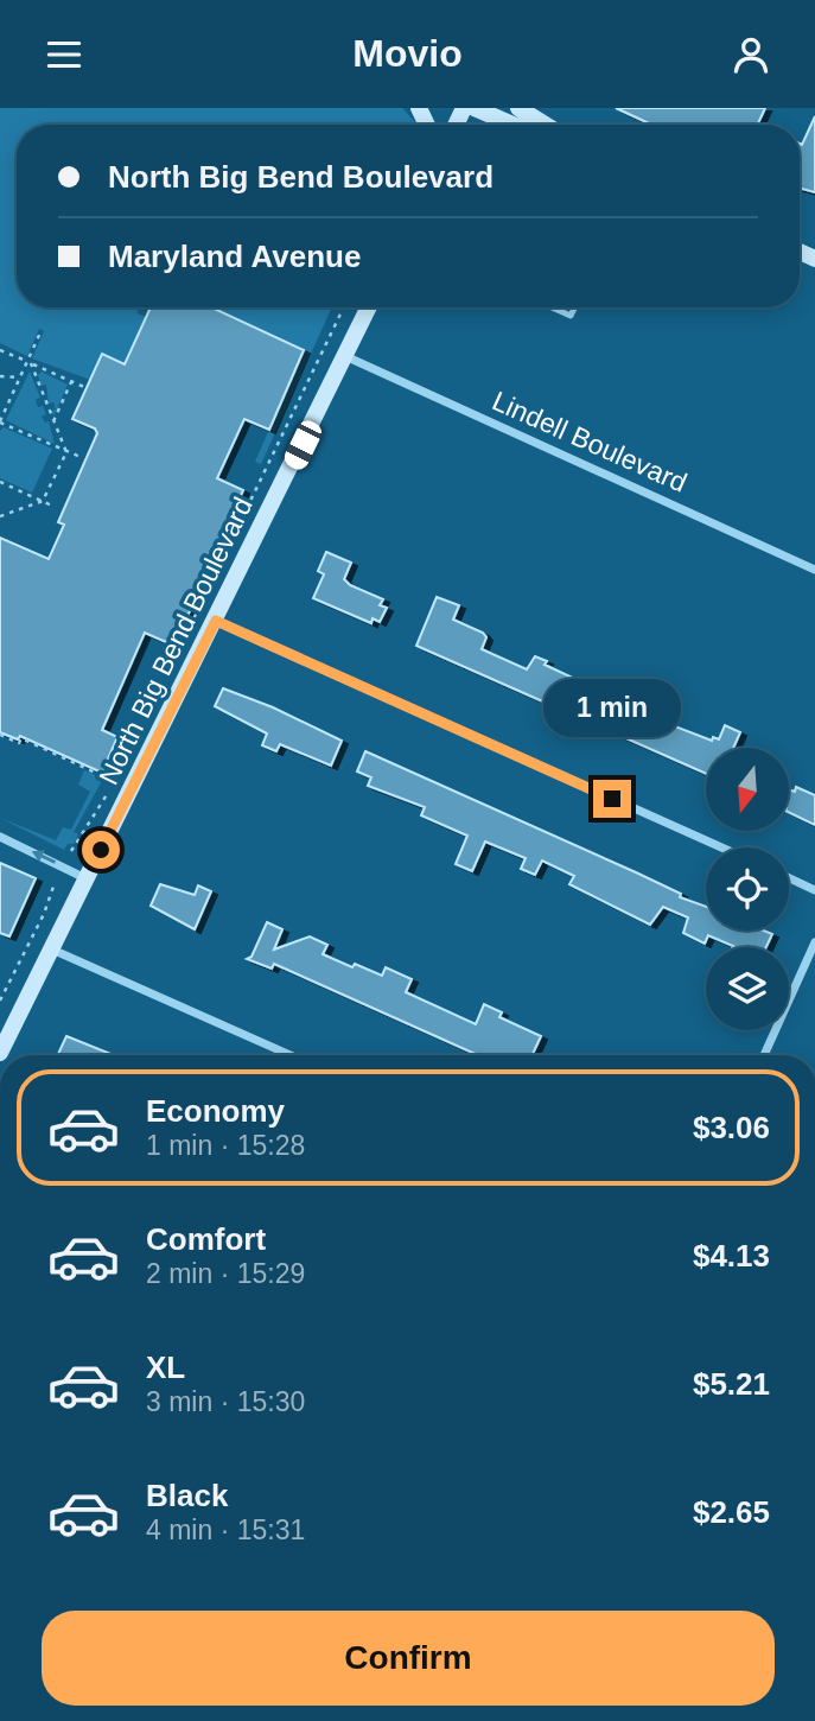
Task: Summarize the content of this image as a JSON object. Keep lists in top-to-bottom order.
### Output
{
  "streets": {
    "main road": ["North Big Bend Boulevard"],
    "street": ["Lindell Boulevard"]
  },
  "crossings": [
    ["Lindell Boulevard", "North Big Bend Boulevard"]
  ],
  "north": "bottom",
  "page": {
    "header": "Movio",
    "banner": ["North Big Bend Boulevard", "Maryland Avenue"],
    "bubble": "1 min",
    "list": [
      {
        "name": "Economy",
        "note": "1 min · 15:28",
        "value": "$3.06"
      },
      {
        "name": "Comfort",
        "note": "2 min · 15:29",
        "value": "$4.13"
      },
      {
        "name": "XL",
        "note": "3 min · 15:30",
        "value": "$5.21"
      },
      {
        "name": "Black",
        "note": "4 min · 15:31",
        "value": "$2.65"
      }
    ],
    "buttons": "Confirm"
  }
}
